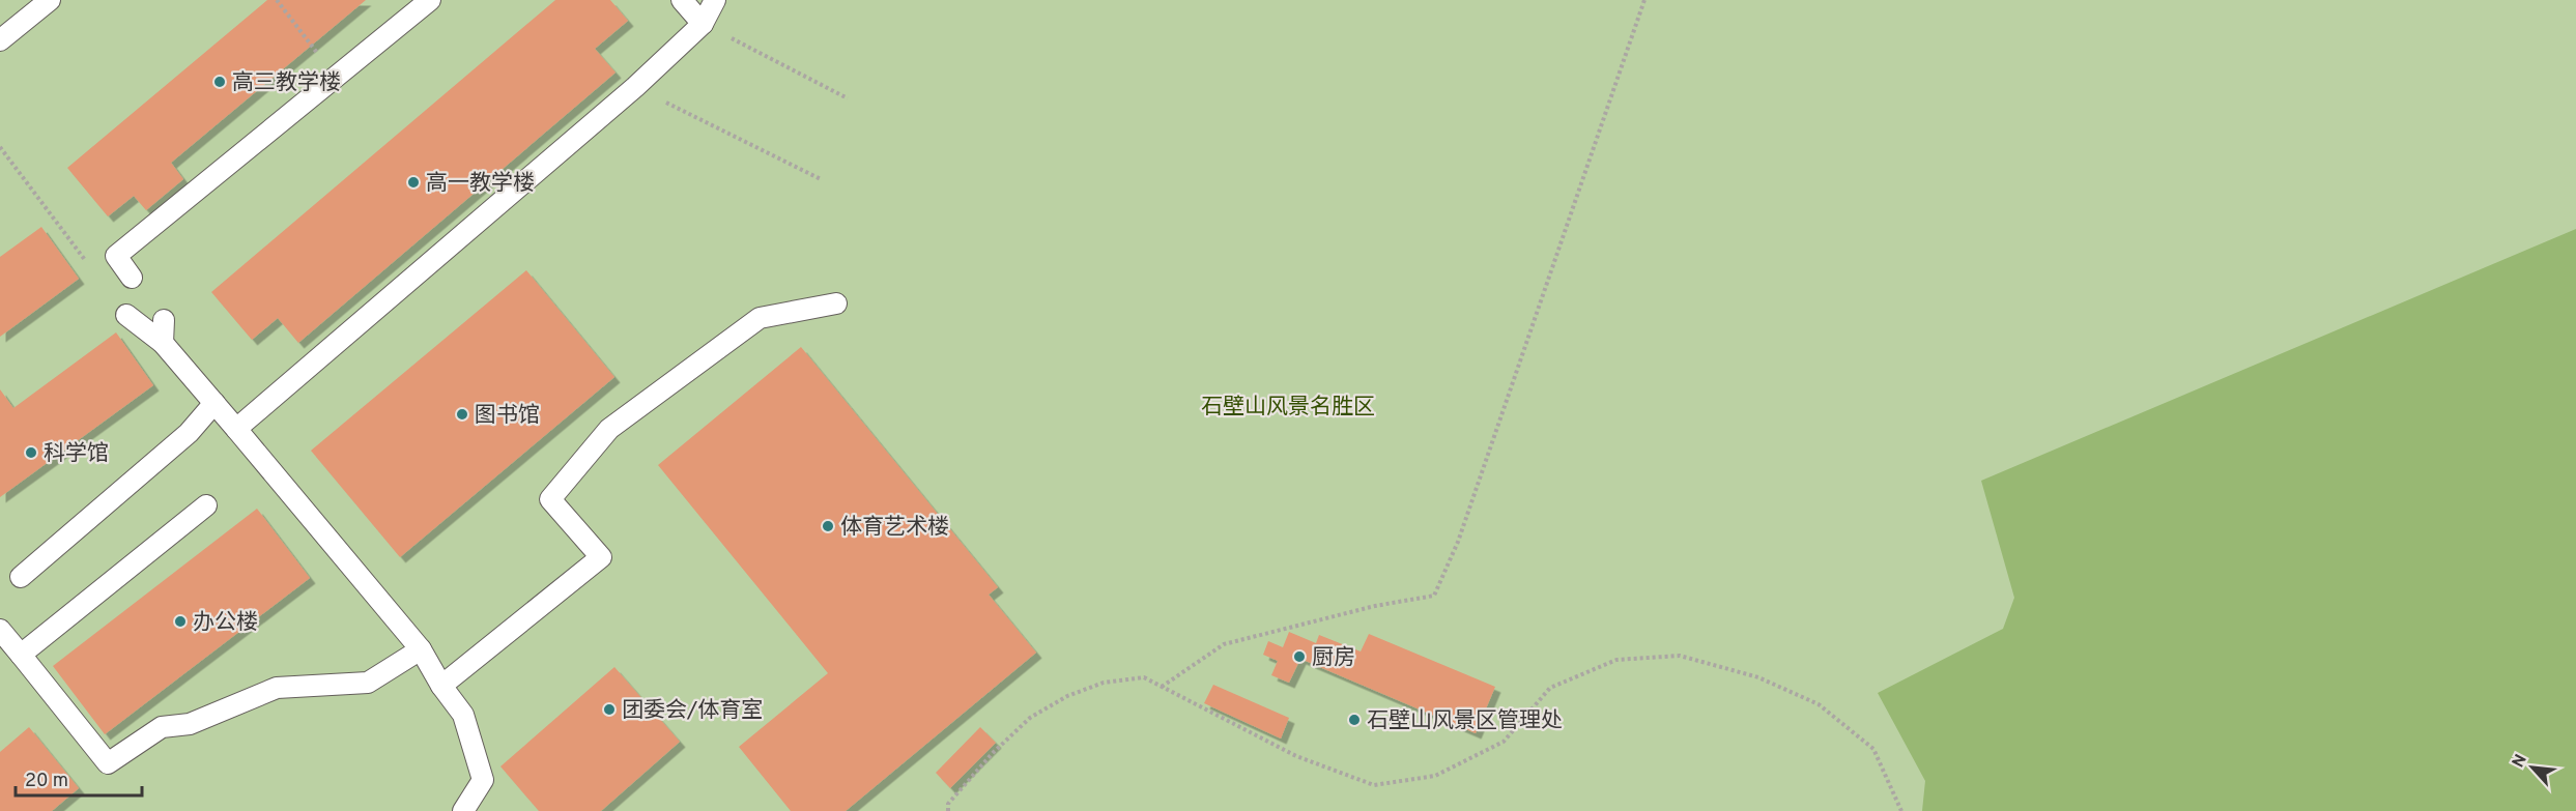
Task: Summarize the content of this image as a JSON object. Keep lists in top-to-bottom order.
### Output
{
  "parks": ["石壁山风景名胜区"],
  "places": [
    "高三教学楼",
    "高一教学楼",
    "图书馆",
    "科学馆",
    "体育艺术楼",
    "办公楼",
    "厨房",
    "团委会/体育室",
    "石壁山风景区管理处"
  ],
  "scale_bar": "20 m",
  "north": "top left"
}
